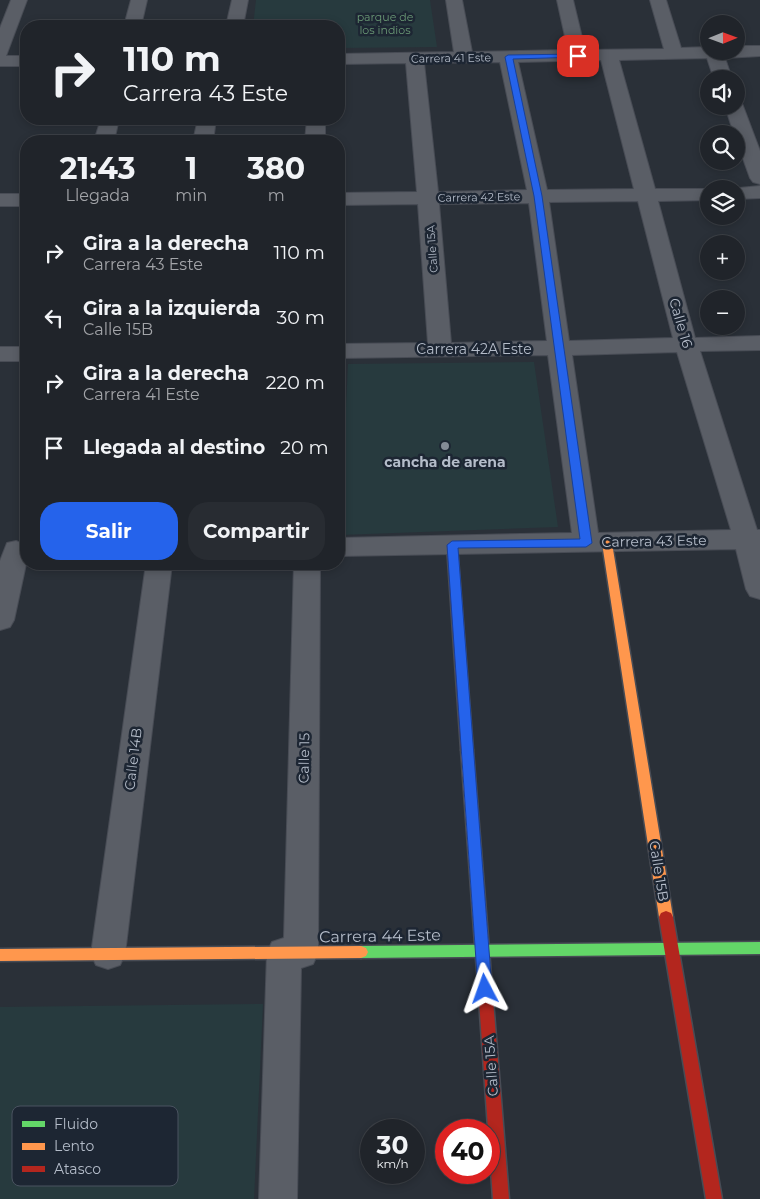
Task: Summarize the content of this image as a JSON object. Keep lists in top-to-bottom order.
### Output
{
  "streets": {
    "street": [
      "Carrera 41 Este",
      "Carrera 42 Este",
      "Calle 15A",
      "Calle 16",
      "Carrera 42A Este",
      "Carrera 43 Este",
      "Calle 15",
      "Calle 14B",
      "Calle 15B",
      "Carrera 44 Este"
    ]
  },
  "crossings": [
    ["Carrera 41 Este", "Calle 15A"],
    ["Carrera 41 Este", "Calle 16"],
    ["Carrera 41 Este", "Calle 15B"],
    ["Carrera 42 Este", "Calle 15A"],
    ["Carrera 42 Este", "Calle 16"],
    ["Carrera 42 Este", "Calle 15B"],
    ["Calle 15A", "Carrera 42A Este"],
    ["Calle 15A", "Carrera 43 Este"],
    ["Calle 15A", "Carrera 44 Este"],
    ["Calle 16", "Carrera 42A Este"],
    ["Calle 16", "Carrera 43 Este"],
    ["Carrera 42A Este", "Calle 15B"],
    ["Carrera 43 Este", "Calle 15B"],
    ["Calle 15", "Carrera 44 Este"],
    ["Calle 14B", "Carrera 44 Este"],
    ["Calle 15B", "Carrera 44 Este"]
  ],
  "parks": ["parque de los indios"],
  "places": ["cancha de arena"],
  "legend": ["Fluido", "Lento", "Atasco"],
  "north": "right",
  "page": {
    "map_buttons": ["+", "−"],
    "turn": ["110 m", "Carrera 43 Este"],
    "eta": [
      "21:43",
      "Llegada",
      "1",
      "min",
      "380",
      "m"
    ],
    "list": [
      {
        "name": "Gira a la derecha",
        "note": "Carrera 43 Este",
        "value": "110 m"
      },
      {
        "name": "Gira a la izquierda",
        "note": "Calle 15B",
        "value": "30 m"
      },
      {
        "name": "Gira a la derecha",
        "note": "Carrera 41 Este",
        "value": "220 m"
      },
      {
        "name": "Llegada al destino",
        "value": "20 m"
      }
    ],
    "buttons": ["Salir", "Compartir"],
    "speed": "30 km/h",
    "limit": "40"
  }
}
